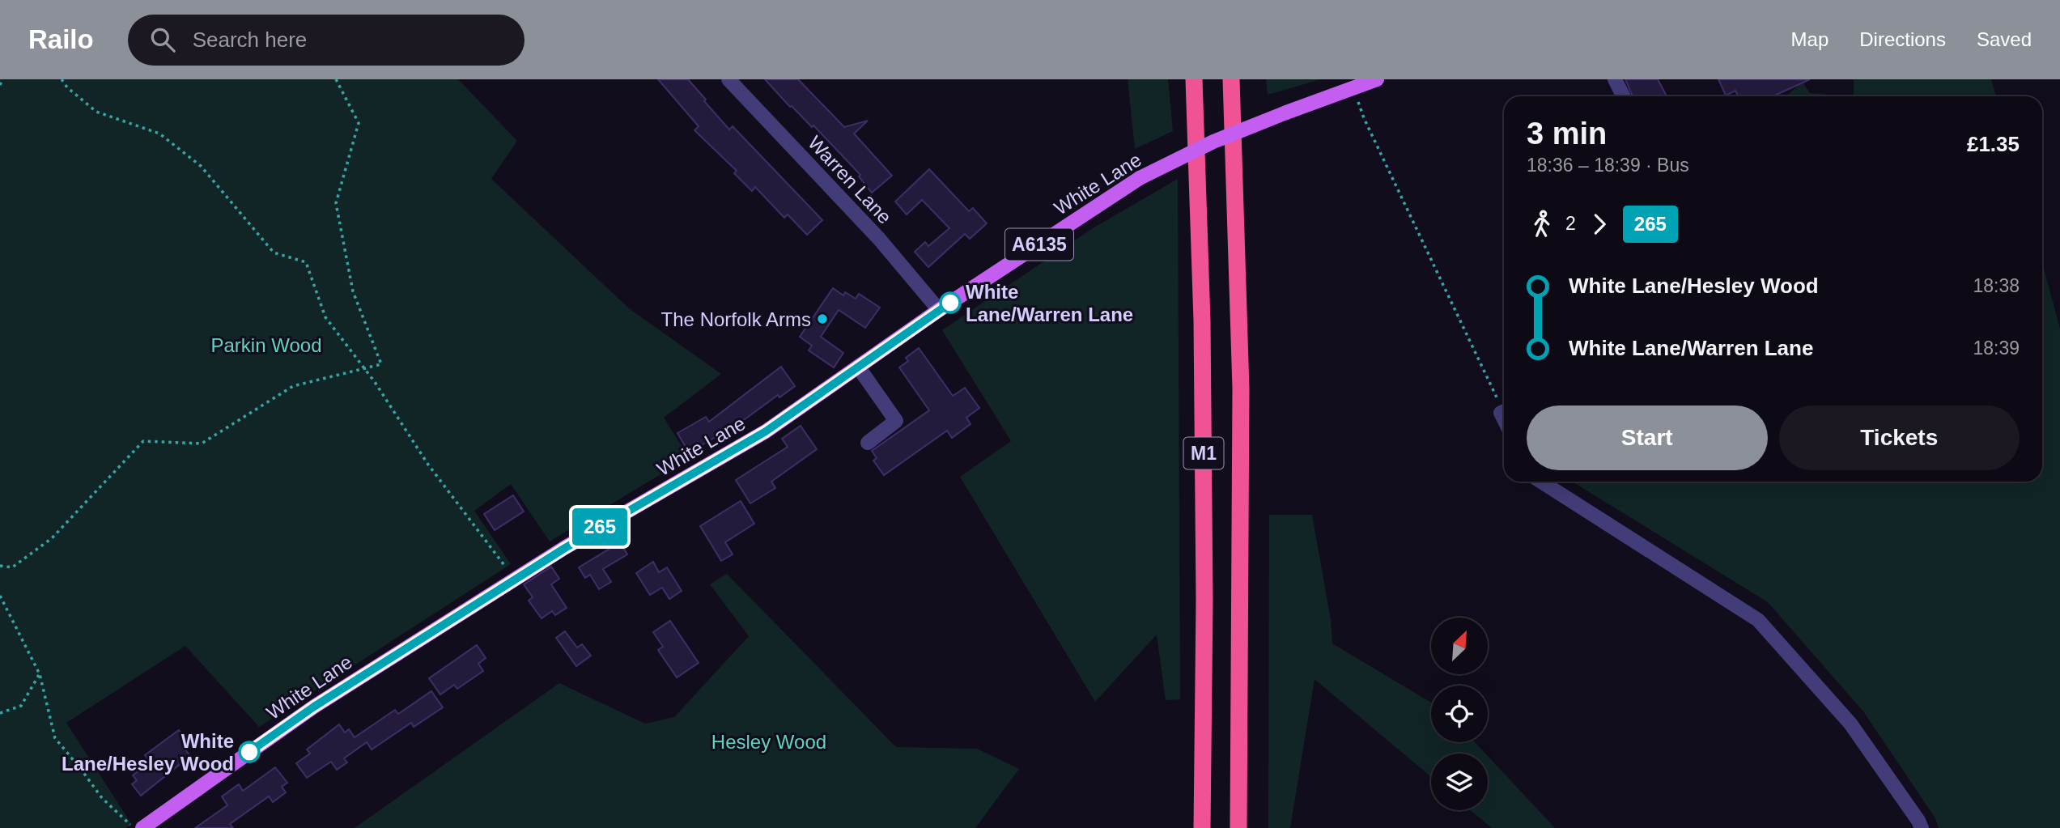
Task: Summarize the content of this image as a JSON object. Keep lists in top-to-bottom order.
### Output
{
  "streets": {
    "highway": ["M1"],
    "main road": ["White Lane", "A6135"],
    "street": ["Warren Lane"]
  },
  "crossings": [
    ["Warren Lane", "White Lane"],
    ["White Lane", "A6135"]
  ],
  "parks": ["Parkin Wood", "Hesley Wood"],
  "places": ["White Lane/Warren Lane", "The Norfolk Arms", "White Lane/Hesley Wood"],
  "lines": ["bus line 265"],
  "north": "top right",
  "page": {
    "header": "Railo",
    "search": "Search here",
    "nav": ["Map", "Directions", "Saved"],
    "on_map": "265",
    "heading": ["3 min", "18:36 – 18:39 · Bus", "£1.35"],
    "legs": ["2", "265"],
    "list": [
      {
        "name": "White Lane/Hesley Wood",
        "value": "18:38"
      },
      {
        "name": "White Lane/Warren Lane",
        "value": "18:39"
      }
    ],
    "buttons": ["Start", "Tickets"]
  }
}
